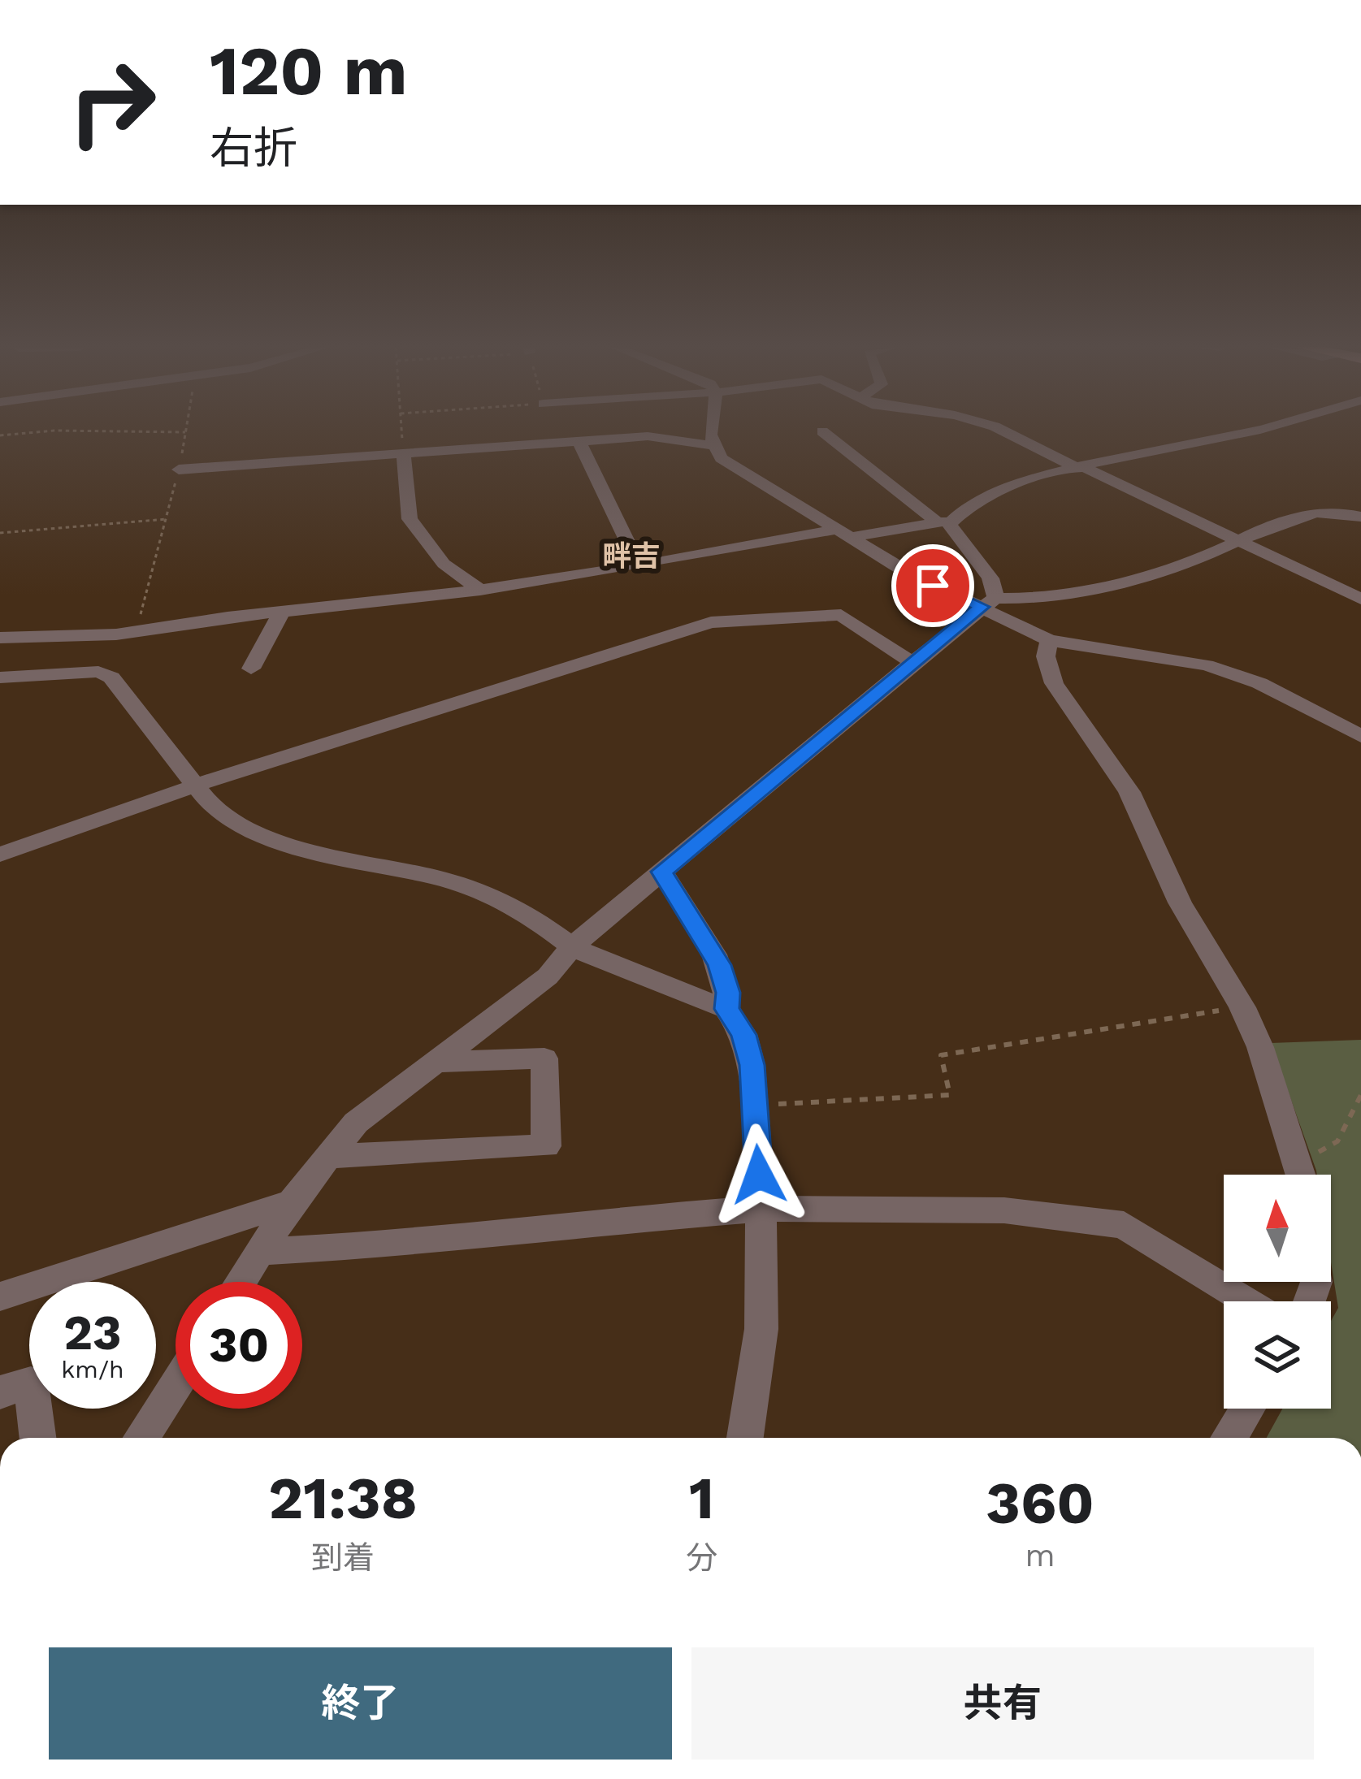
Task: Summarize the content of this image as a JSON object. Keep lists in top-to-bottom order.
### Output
{
  "districts": ["畔吉"],
  "north": "top",
  "page": {
    "turn": ["120 m", "右折"],
    "speed": "23 km/h",
    "limit": "30",
    "eta": [
      "21:38",
      "到着",
      "1",
      "分",
      "360",
      "m"
    ],
    "buttons": ["終了", "共有"]
  }
}
